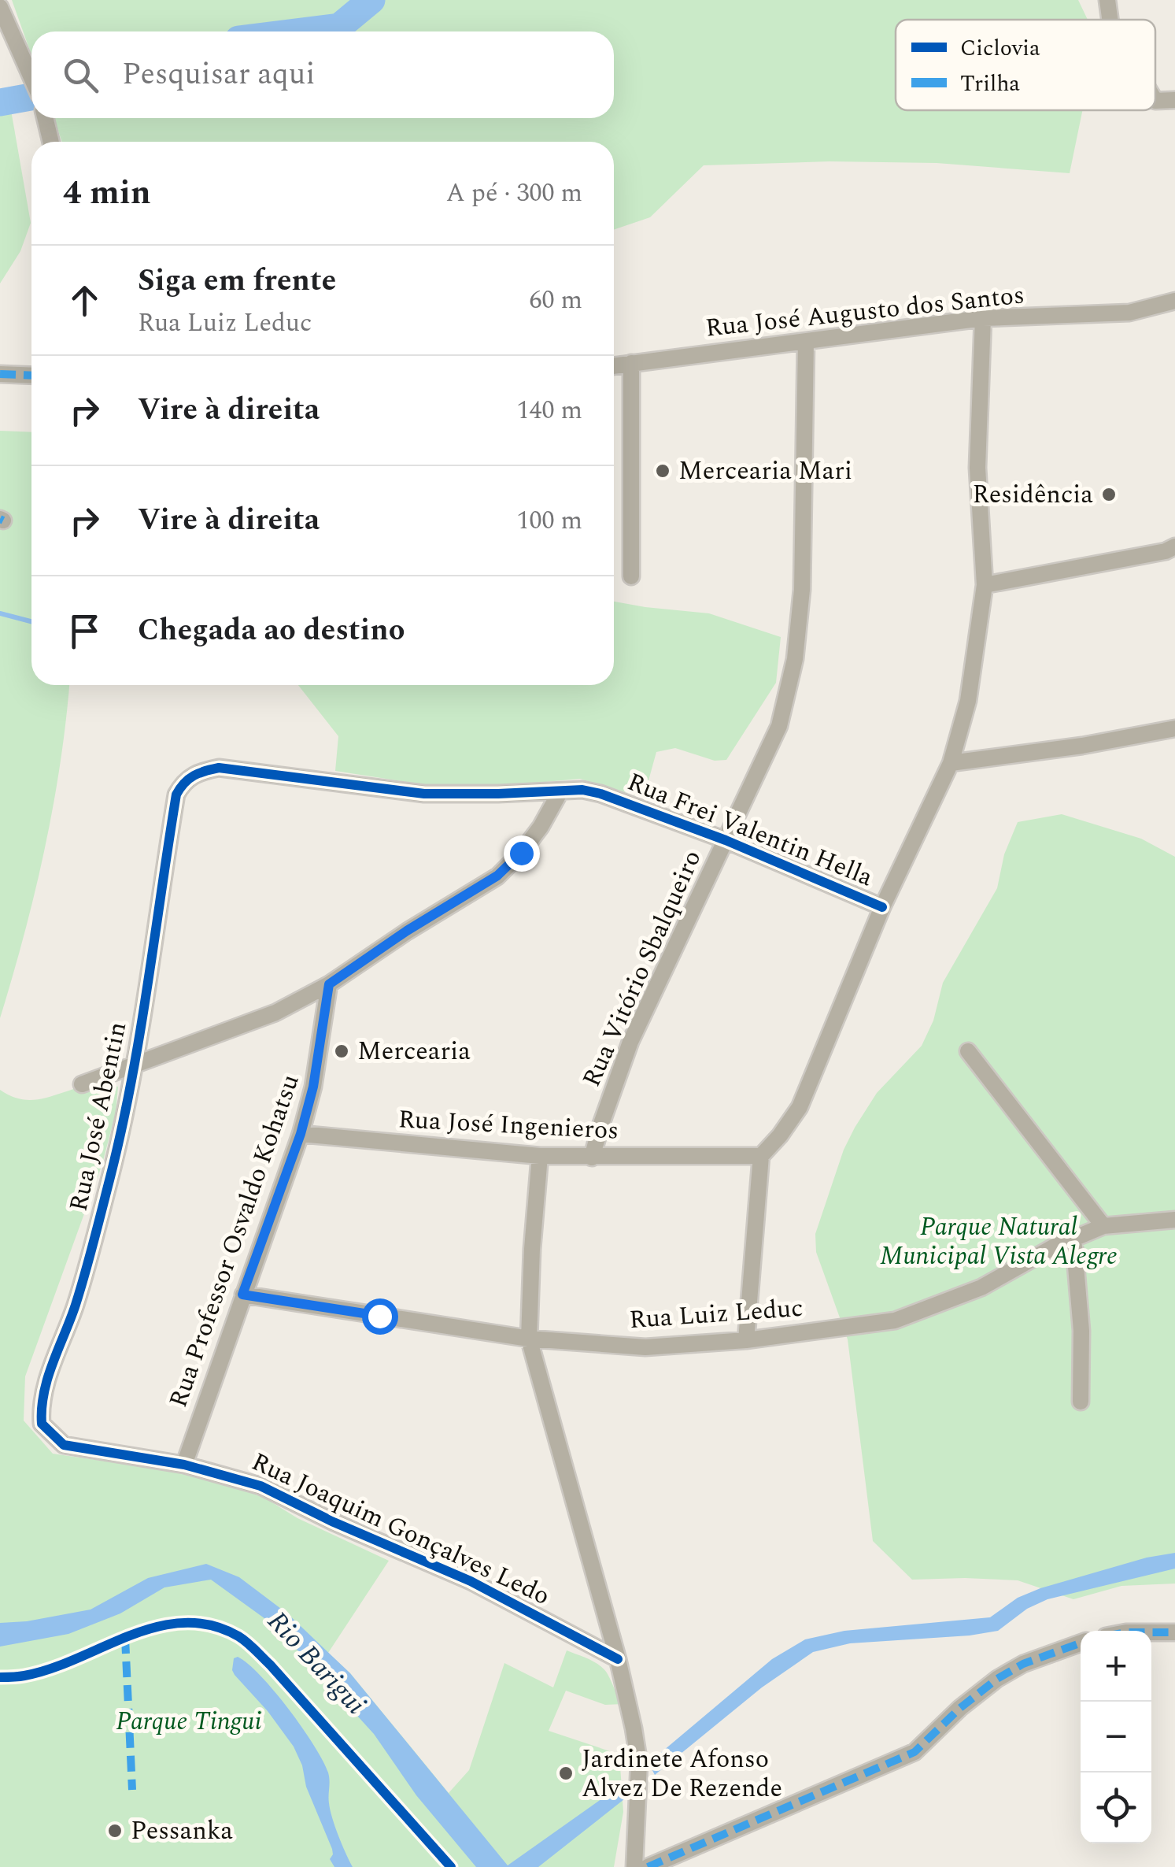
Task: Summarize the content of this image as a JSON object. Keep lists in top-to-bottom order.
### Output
{
  "streets": {
    "street": [
      "Rua José Augusto dos Santos",
      "Rua Frei Valentin Hella",
      "Rua Vitório Sbalqueiro",
      "Rua José Abentin",
      "Rua José Ingenieros",
      "Rua Professor Osvaldo Kohatsu",
      "Rua Luiz Leduc",
      "Rua Joaquim Gonçalves Ledo"
    ]
  },
  "crossings": [
    ["Rua José Augusto dos Santos", "Rua Vitório Sbalqueiro"],
    ["Rua Frei Valentin Hella", "Rua Vitório Sbalqueiro"],
    ["Rua Frei Valentin Hella", "Rua José Abentin"],
    ["Rua Vitório Sbalqueiro", "Rua José Ingenieros"],
    ["Rua José Abentin", "Rua Joaquim Gonçalves Ledo"],
    ["Rua José Ingenieros", "Rua Professor Osvaldo Kohatsu"],
    ["Rua Professor Osvaldo Kohatsu", "Rua Luiz Leduc"],
    ["Rua Professor Osvaldo Kohatsu", "Rua Joaquim Gonçalves Ledo"]
  ],
  "water": ["Rio Barigui"],
  "parks": ["Parque Natural Municipal Vista Alegre", "Parque Tingui"],
  "places": [
    "Mercearia Mari",
    "Residência",
    "Mercearia",
    "Jardinete Afonso Alvez De Rezende",
    "Pessanka"
  ],
  "legend": ["Ciclovia", "Trilha"],
  "page": {
    "search": "Pesquisar aqui",
    "heading": ["4 min", "A pé · 300 m"],
    "list": [
      ["Siga em frente", "Rua Luiz Leduc", "60 m"],
      ["Vire à direita", "140 m"],
      ["Vire à direita", "100 m"],
      "Chegada ao destino"
    ],
    "map_buttons": ["+", "−"]
  }
}
